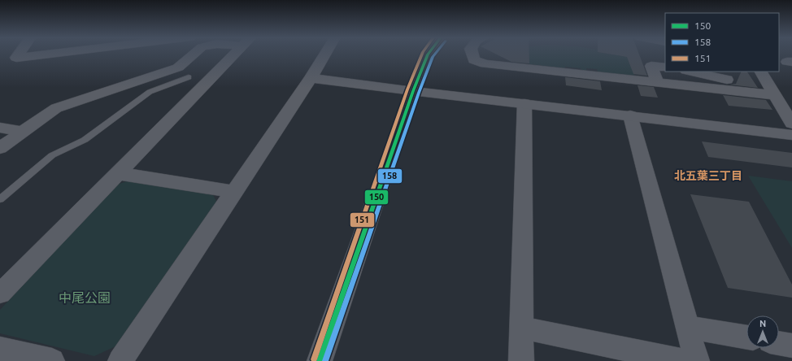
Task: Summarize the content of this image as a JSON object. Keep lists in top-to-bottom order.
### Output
{
  "districts": ["北五葉三丁目"],
  "parks": ["中尾公園"],
  "lines": ["transit line 150", "transit line 158", "transit line 151"],
  "legend": ["150", "158", "151"],
  "north": "top"
}
